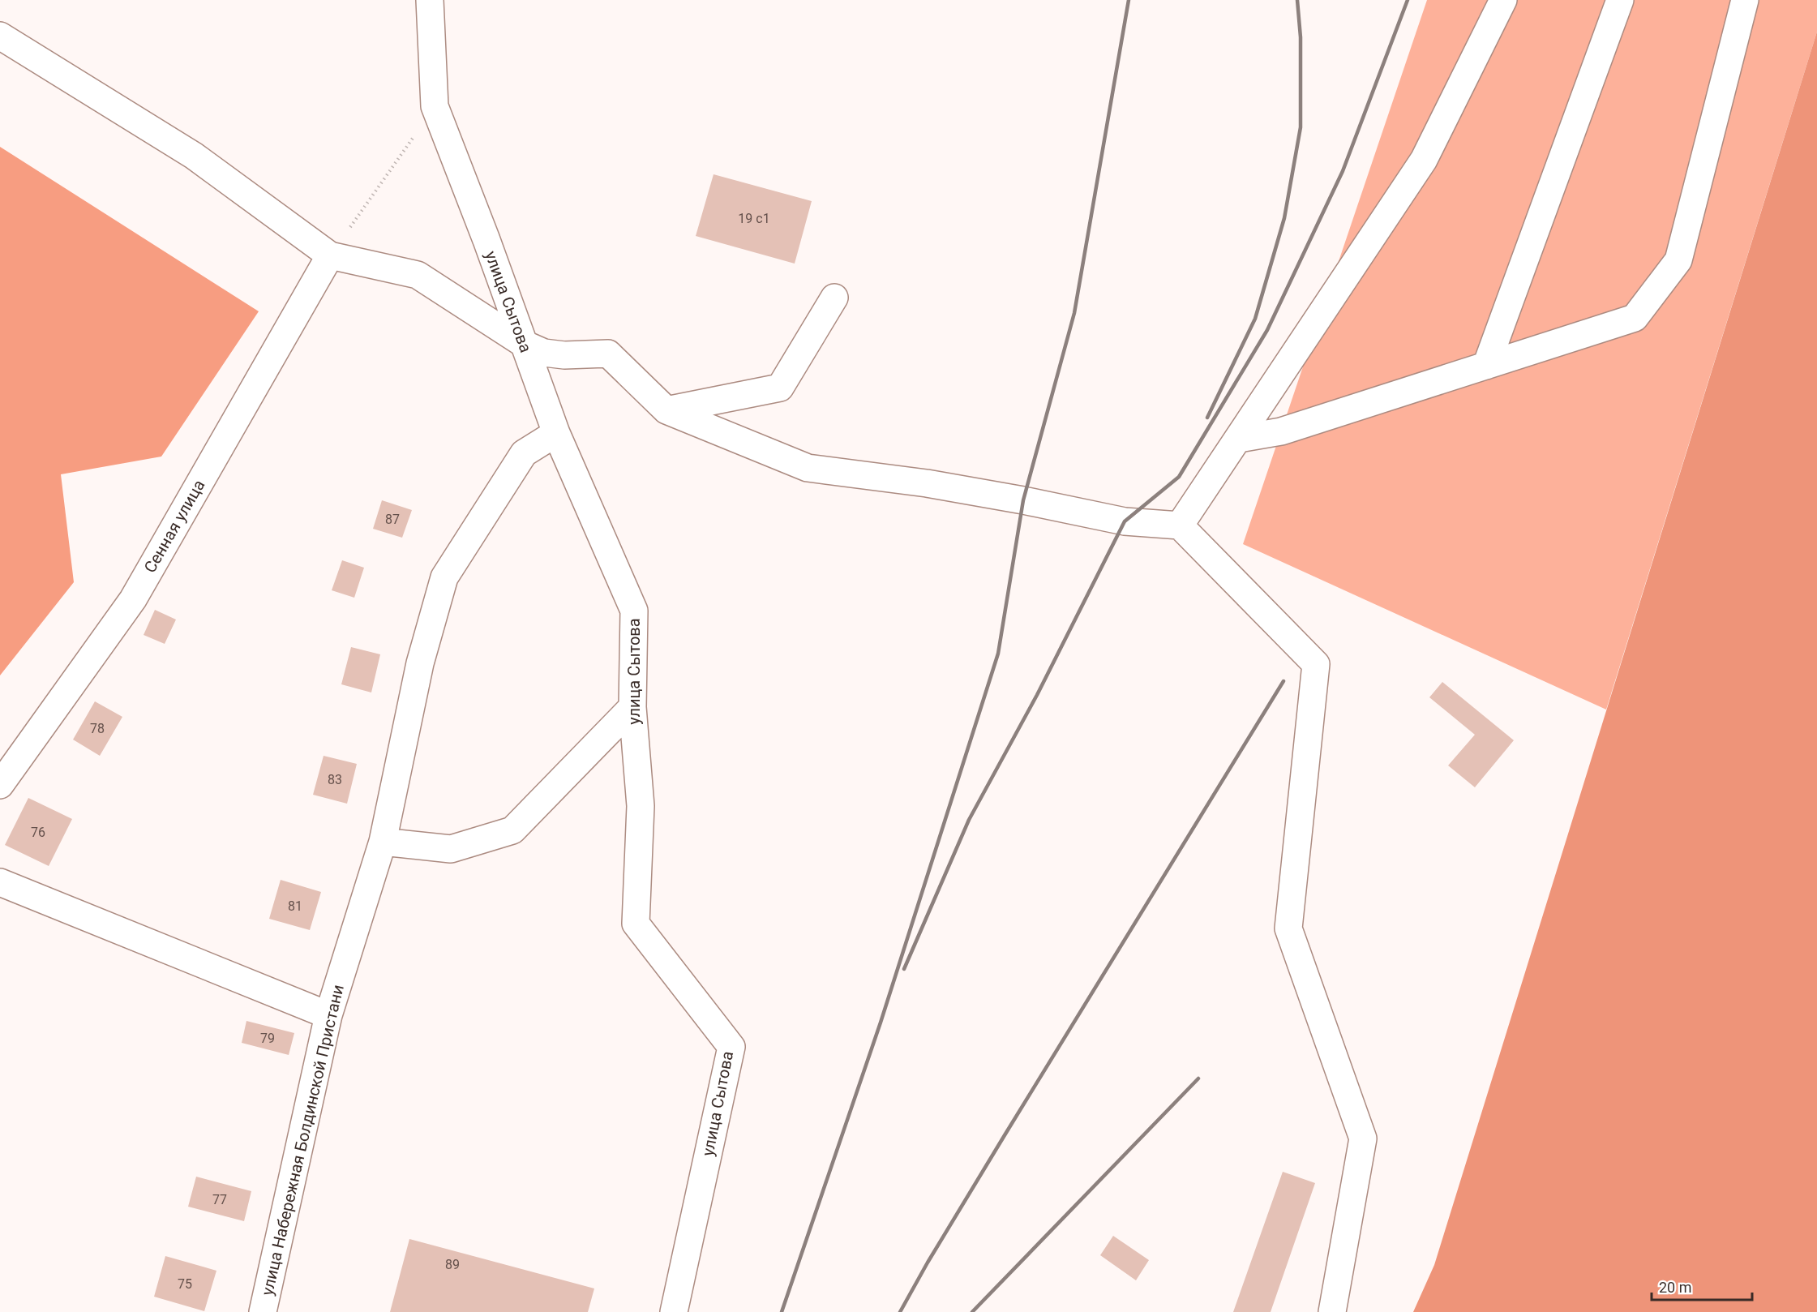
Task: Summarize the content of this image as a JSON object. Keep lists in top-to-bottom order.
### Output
{
  "streets": {
    "street": ["улица Сытова", "Сенная улица", "улица Набережная Болдинской Пристани"]
  },
  "crossings": [
    ["улица Сытова", "улица Набережная Болдинской Пристани"]
  ],
  "house_numbers": [
    "19 с1",
    "87",
    "78",
    "83",
    "76",
    "81",
    "79",
    "77",
    "89",
    "75"
  ],
  "scale_bar": "20 m"
}
